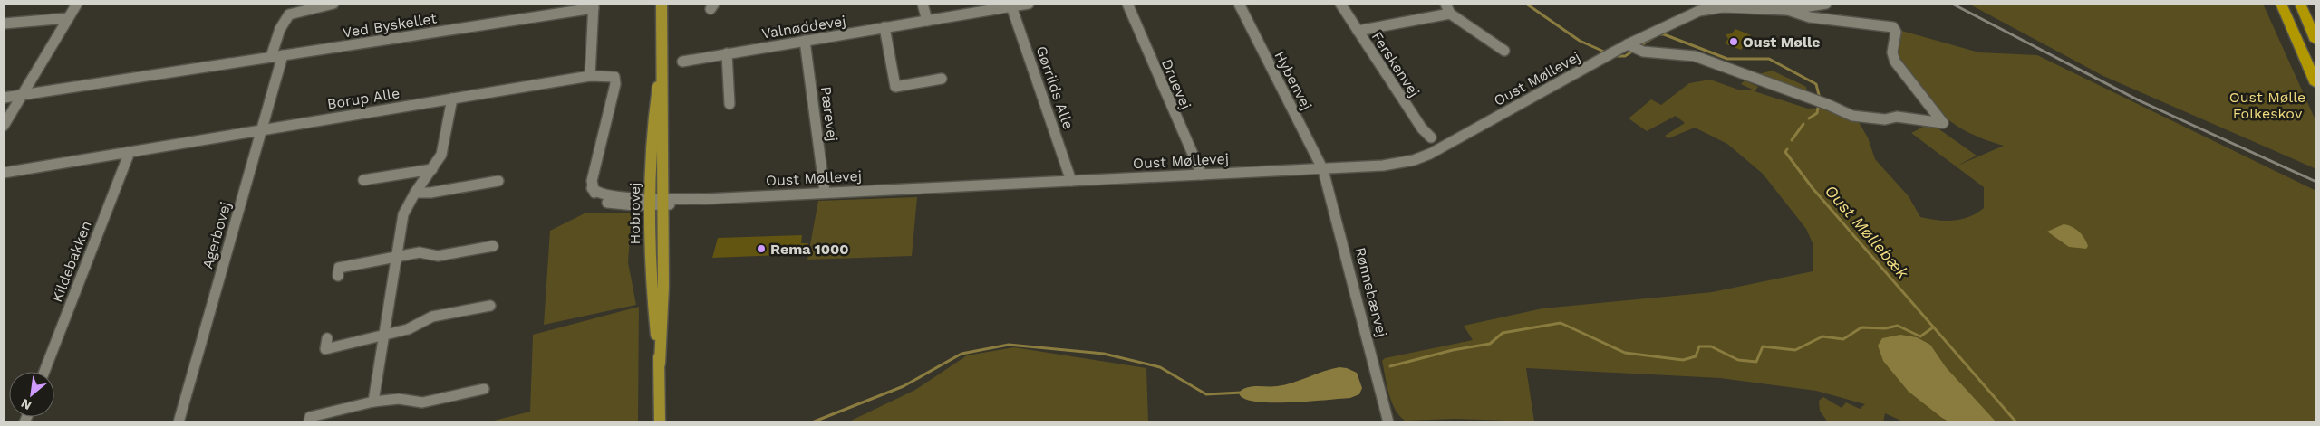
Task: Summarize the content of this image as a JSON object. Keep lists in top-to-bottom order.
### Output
{
  "streets": {
    "main road": ["Hobrovej"],
    "street": [
      "Ved Byskellet",
      "Valnøddevej",
      "Ferskenvej",
      "Oust Møllevej",
      "Hybenvej",
      "Druevej",
      "Gørrilds Alle",
      "Borup Alle",
      "Pærevej",
      "Agerbovej",
      "Kildebakken",
      "Rønnebærvej"
    ]
  },
  "crossings": [
    ["Ved Byskellet", "Agerbovej"],
    ["Valnøddevej", "Gørrilds Alle"],
    ["Valnøddevej", "Pærevej"],
    ["Oust Møllevej", "Hybenvej"],
    ["Oust Møllevej", "Druevej"],
    ["Oust Møllevej", "Gørrilds Alle"],
    ["Oust Møllevej", "Borup Alle"],
    ["Oust Møllevej", "Pærevej"],
    ["Oust Møllevej", "Hobrovej"],
    ["Oust Møllevej", "Rønnebærvej"],
    ["Hybenvej", "Rønnebærvej"],
    ["Borup Alle", "Hobrovej"],
    ["Borup Alle", "Agerbovej"],
    ["Borup Alle", "Kildebakken"]
  ],
  "water": ["Oust Møllebæk"],
  "parks": ["Oust Mølle Folkeskov"],
  "places": ["Oust Mølle", "Rema 1000"],
  "north": "bottom left"
}
